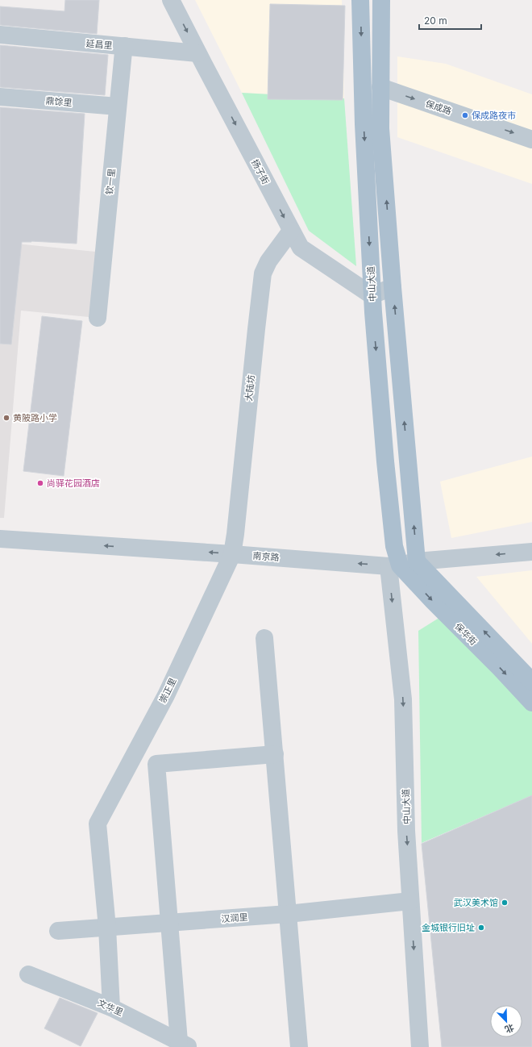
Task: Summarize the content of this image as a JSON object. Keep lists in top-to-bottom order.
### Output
{
  "streets": {
    "main road": ["中山大道", "保华街"],
    "street": [
      "延昌里",
      "鼎馀里",
      "保成路",
      "扬子街",
      "钦一里",
      "大陆坊",
      "南京路",
      "崇正里",
      "汉润里",
      "文华里"
    ]
  },
  "crossings": [
    ["延昌里", "扬子街"],
    ["延昌里", "钦一里"],
    ["鼎馀里", "钦一里"],
    ["扬子街", "中山大道"],
    ["扬子街", "大陆坊"],
    ["中山大道", "南京路"],
    ["中山大道", "保华街"],
    ["大陆坊", "南京路"],
    ["大陆坊", "崇正里"],
    ["南京路", "保华街"],
    ["南京路", "崇正里"],
    ["崇正里", "汉润里"]
  ],
  "one_way": ["保成路", "扬子街", "南京路"],
  "places": [
    "保成路夜市",
    "黄陂路小学",
    "尚驿花园酒店",
    "武汉美术馆",
    "金城银行旧址"
  ],
  "scale_bar": "20 m",
  "north": "bottom right"
}
